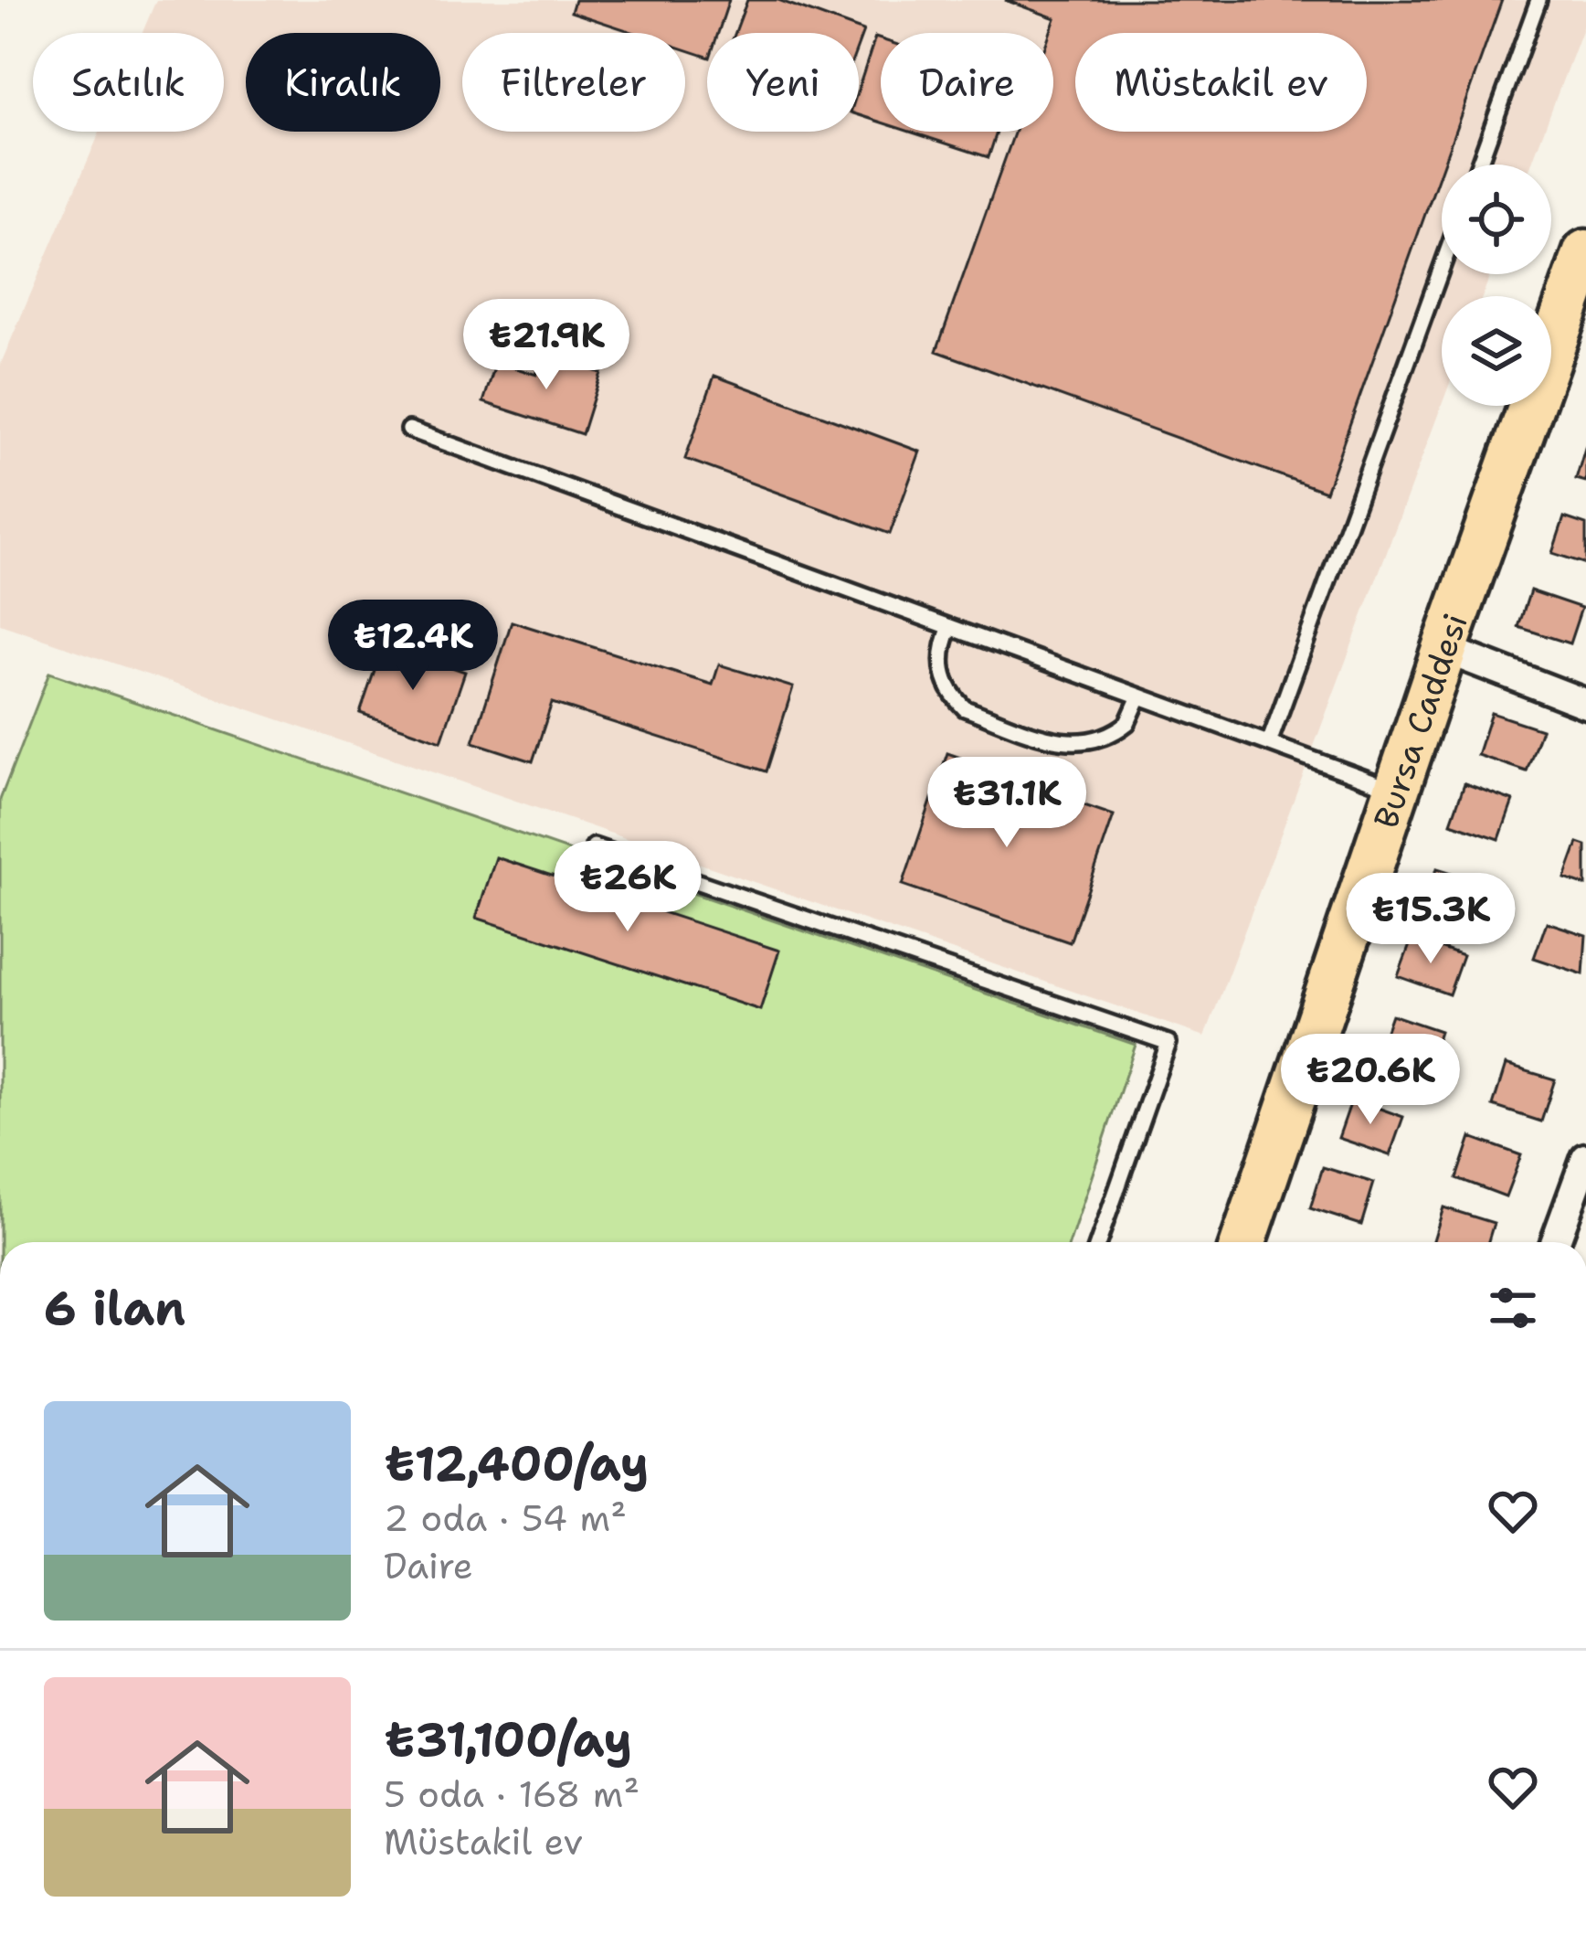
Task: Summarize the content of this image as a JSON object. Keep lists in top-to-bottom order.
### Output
{
  "streets": {
    "main road": ["Bursa Caddesi"]
  },
  "page": {
    "chip": [
      "Satılık",
      "Kiralık",
      "Filtreler",
      "Yeni",
      "Daire",
      "Müstakil ev"
    ],
    "price": [
      "₺21.9K",
      "₺12.4K",
      "₺31.1K",
      "₺26K",
      "₺15.3K",
      "₺20.6K"
    ],
    "heading": "6 ilan",
    "list": [
      {
        "name": "₺12,400/ay",
        "note": "2 oda · 54 m² · Daire"
      },
      {
        "name": "₺31,100/ay",
        "note": "5 oda · 168 m² · Müstakil ev"
      }
    ]
  }
}
